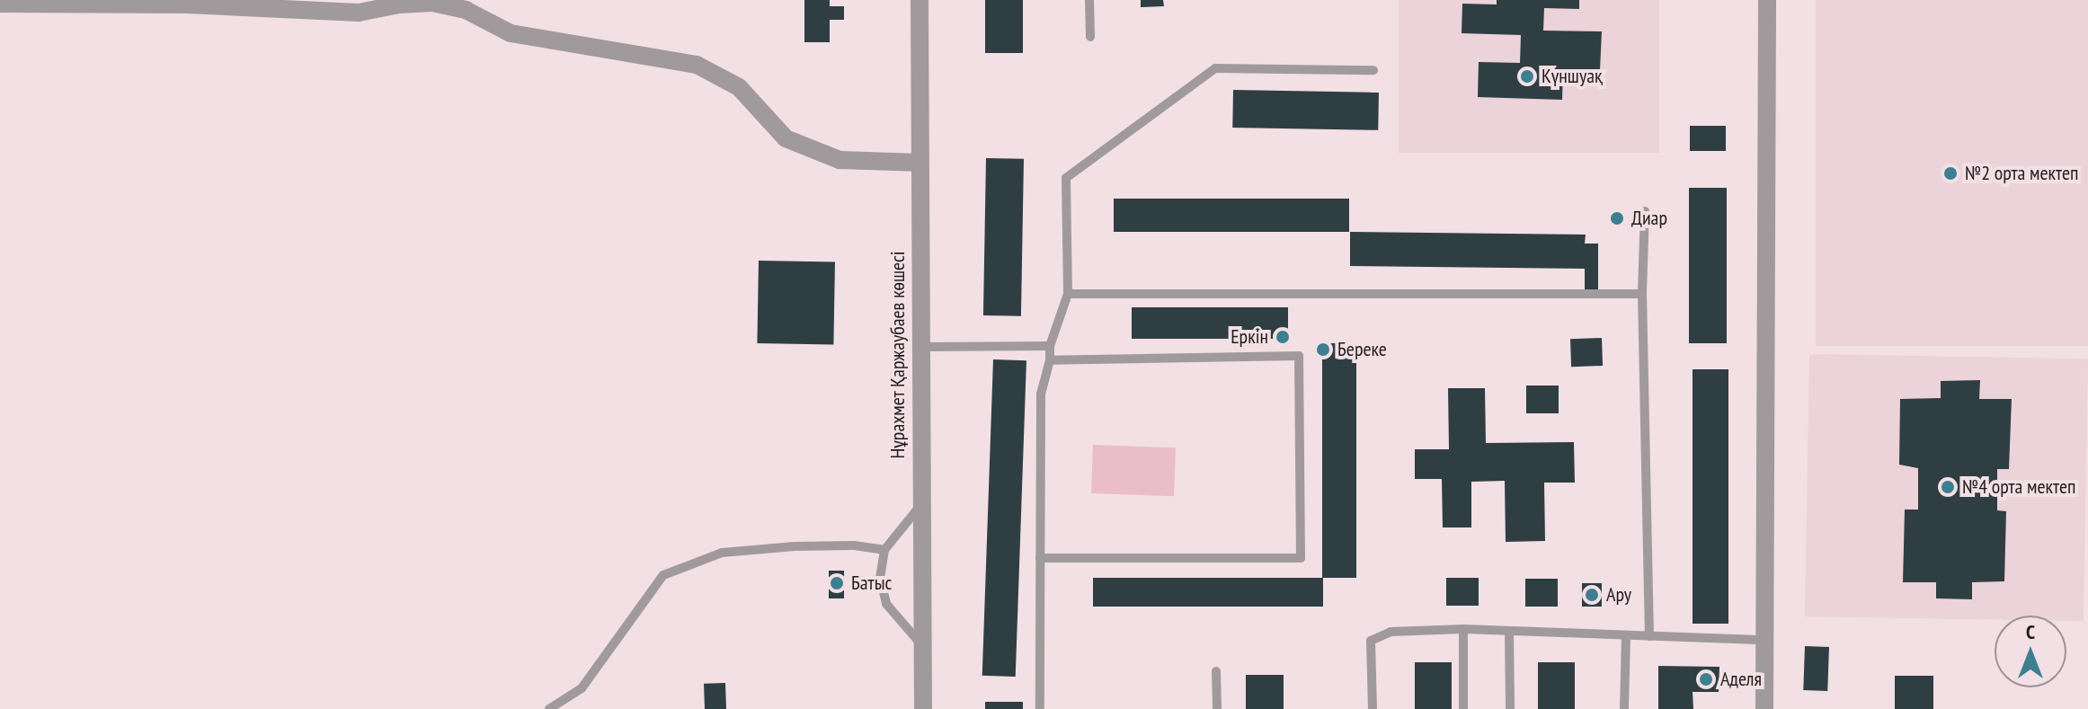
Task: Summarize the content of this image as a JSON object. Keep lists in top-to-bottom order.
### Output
{
  "streets": {
    "street": ["Нұрахмет Қаржаубаев көшесі"]
  },
  "places": [
    "Күншуақ",
    "№2 орта мектеп",
    "Диар",
    "Еркін",
    "Береке",
    "№4 орта мектеп",
    "Батыс",
    "Ару",
    "Аделя"
  ],
  "north": "top"
}
